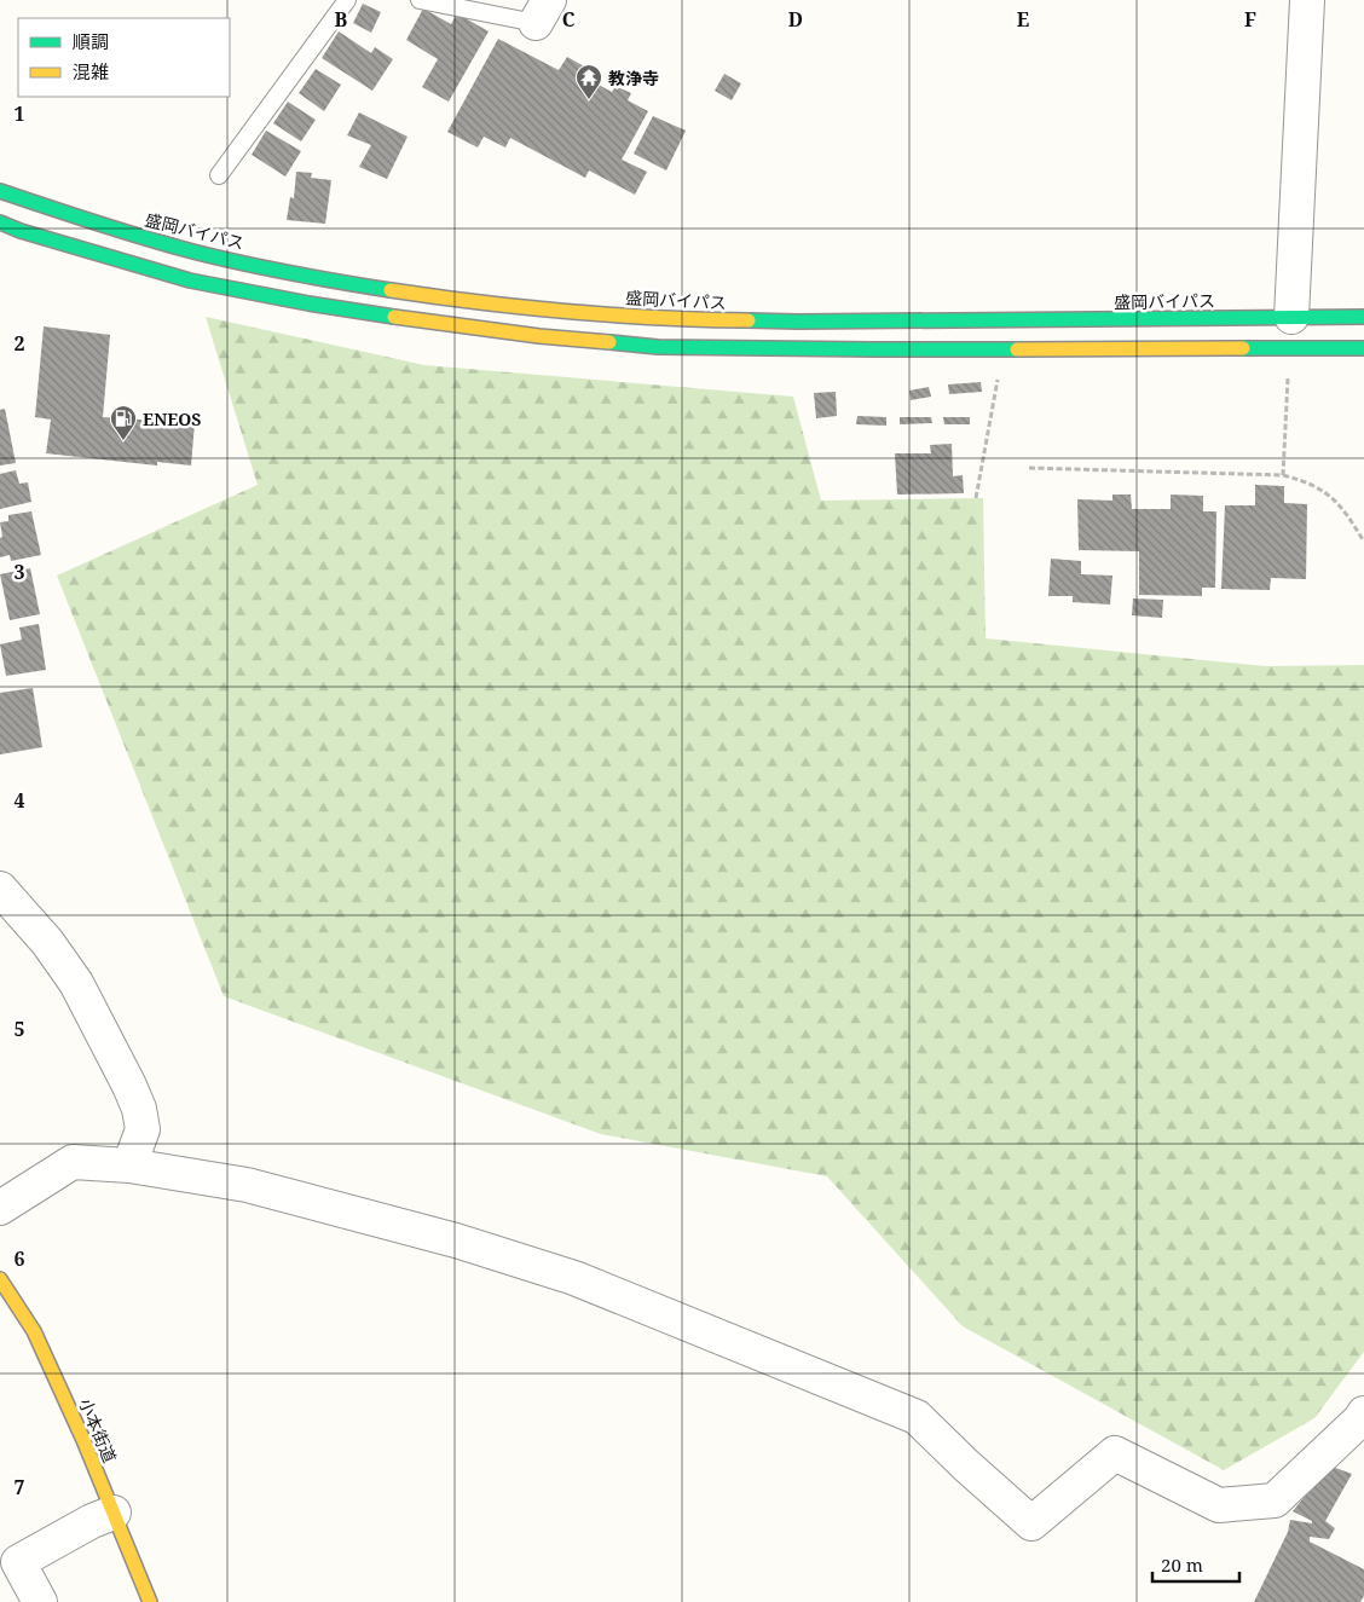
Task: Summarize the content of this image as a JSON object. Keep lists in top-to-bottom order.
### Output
{
  "streets": {
    "main road": ["盛岡バイパス", "小本街道"]
  },
  "places": {
    "temple": ["教浄寺"],
    "fuel station": ["ENEOS"]
  },
  "legend": ["順調", "混雑"],
  "scale_bar": "20 m",
  "grid": {
    "columns": [
      "B",
      "C",
      "D",
      "E",
      "F"
    ],
    "rows": [
      "1",
      "2",
      "3",
      "4",
      "5",
      "6",
      "7"
    ]
  }
}
